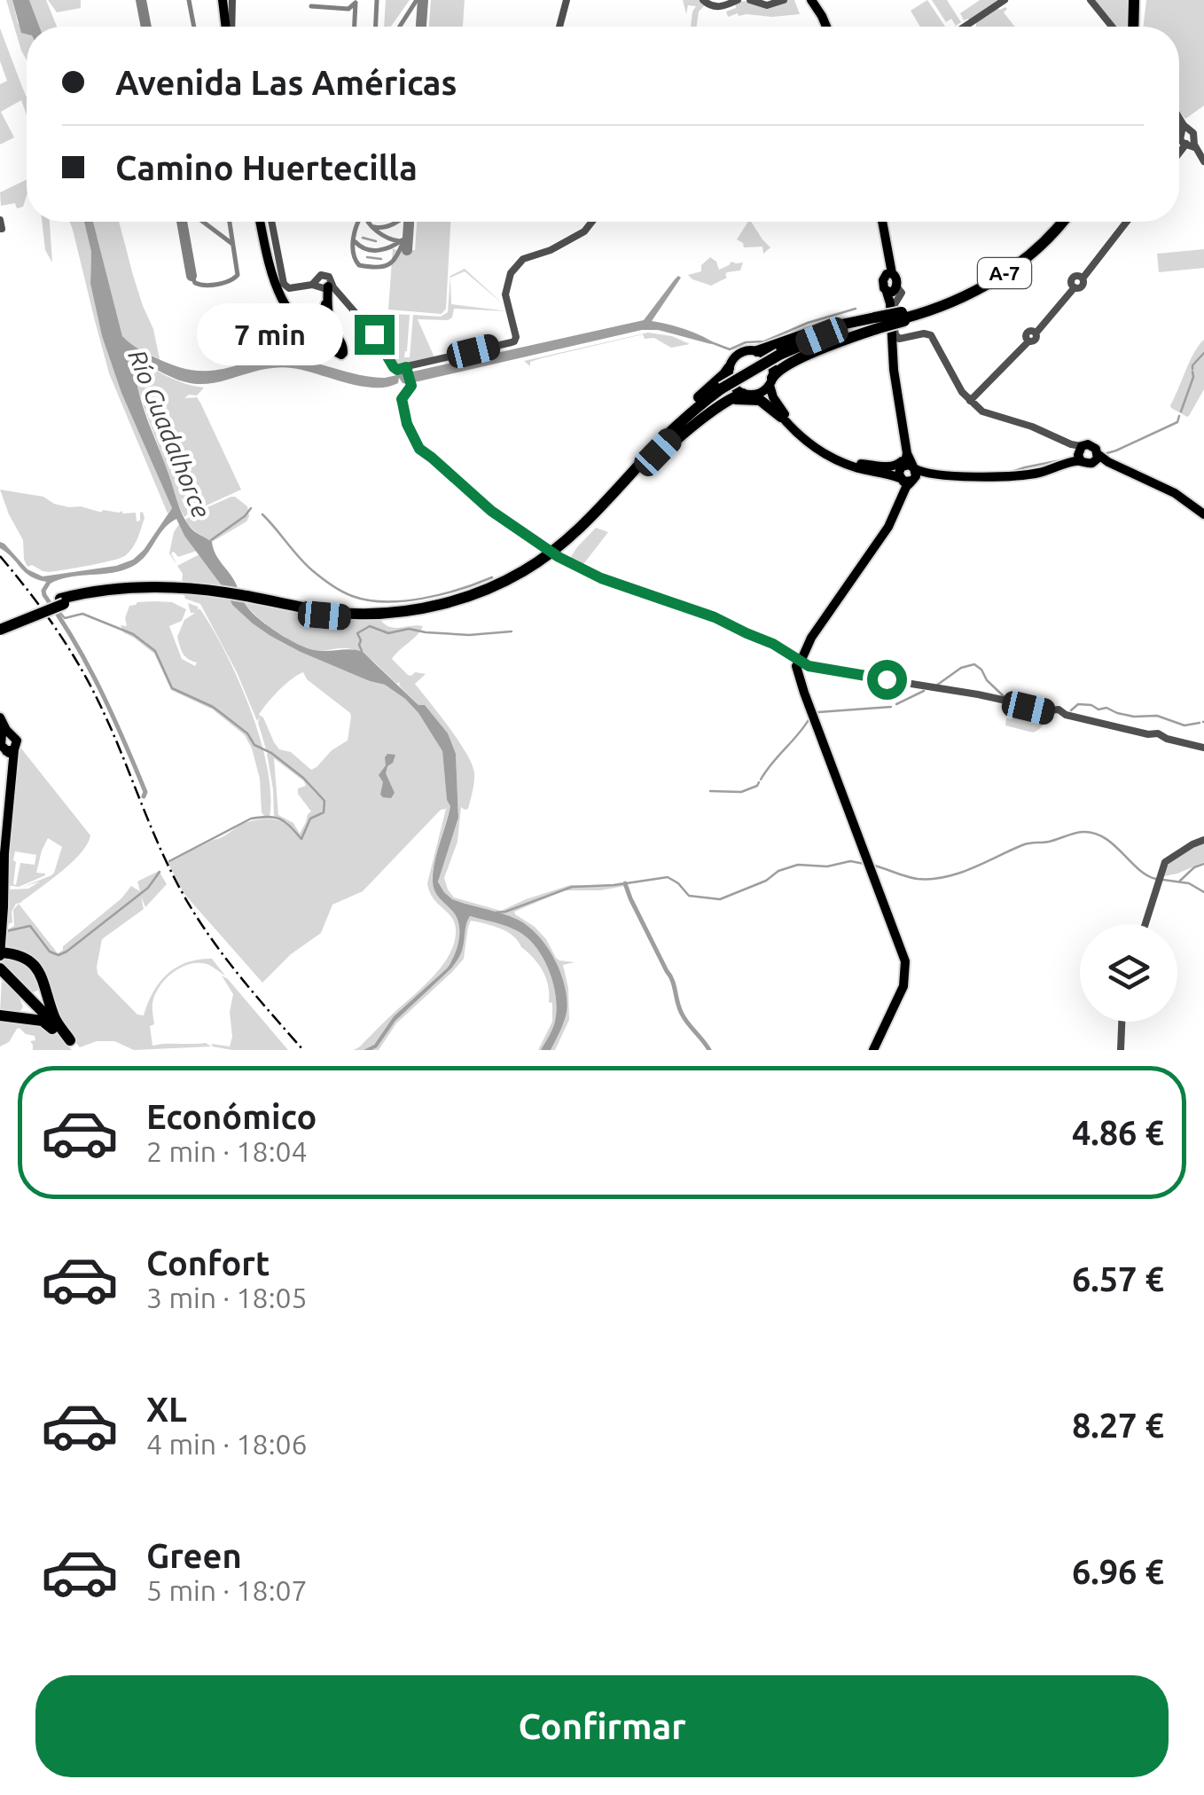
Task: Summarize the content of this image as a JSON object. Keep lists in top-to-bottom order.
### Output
{
  "streets": {
    "highway": ["A-7"]
  },
  "water": ["Río Guadalhorce"],
  "page": {
    "banner": ["Avenida Las Américas", "Camino Huertecilla"],
    "bubble": "7 min",
    "list": [
      {
        "name": "Económico",
        "note": "2 min · 18:04",
        "value": "4.86 €"
      },
      {
        "name": "Confort",
        "note": "3 min · 18:05",
        "value": "6.57 €"
      },
      {
        "name": "XL",
        "note": "4 min · 18:06",
        "value": "8.27 €"
      },
      {
        "name": "Green",
        "note": "5 min · 18:07",
        "value": "6.96 €"
      }
    ],
    "buttons": "Confirmar"
  }
}
